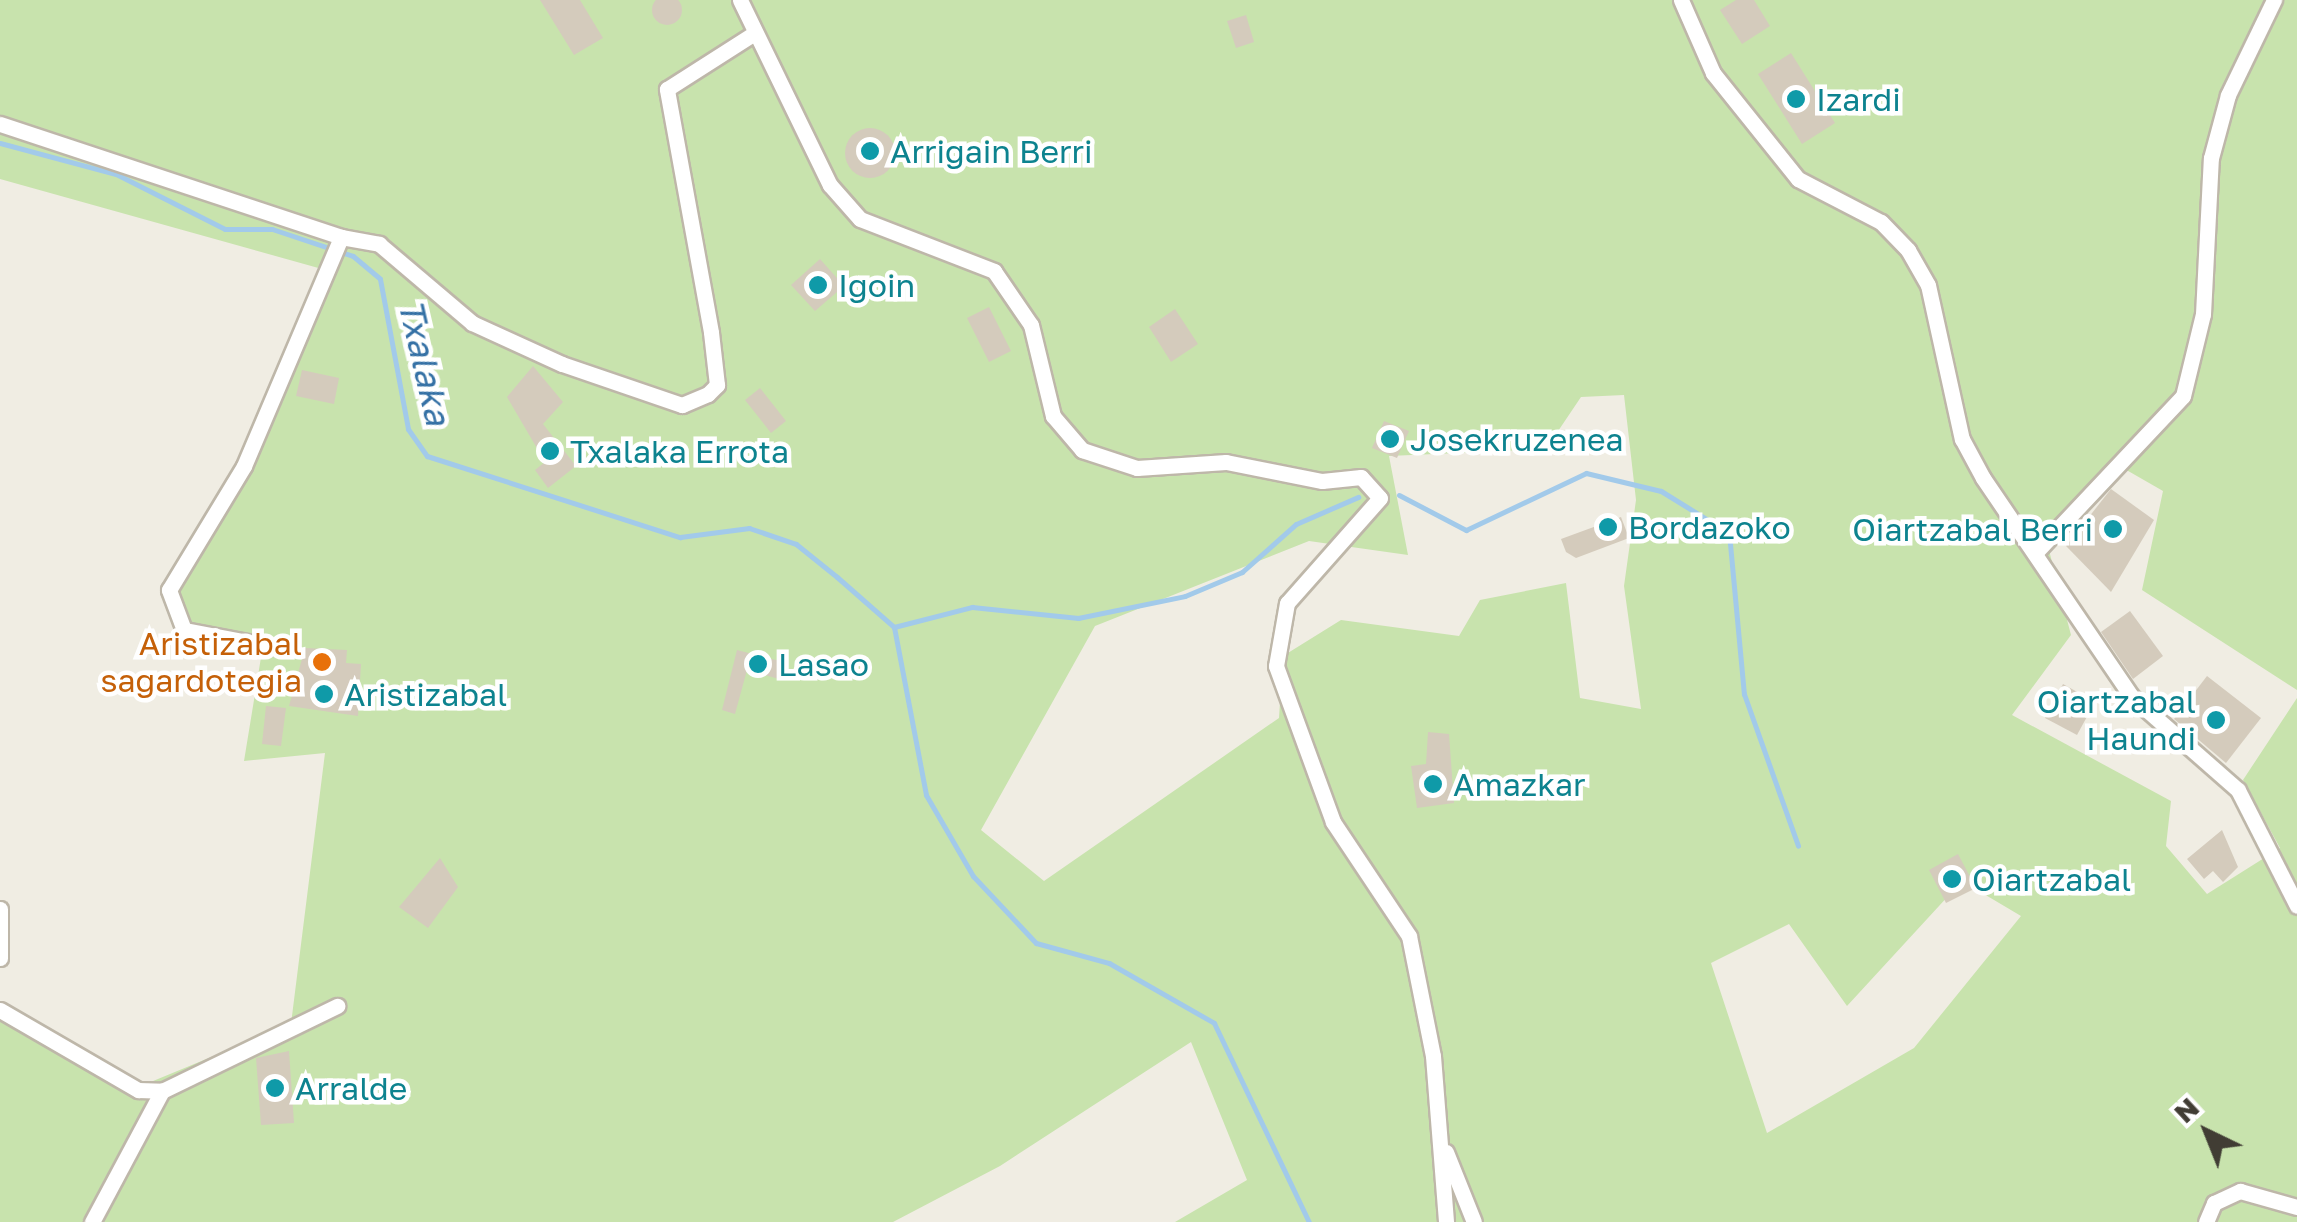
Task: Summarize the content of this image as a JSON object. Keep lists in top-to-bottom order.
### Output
{
  "water": ["Txalaka"],
  "places": [
    "Izardi",
    "Arrigain Berri",
    "Igoin",
    "Josekruzenea",
    "Txalaka Errota",
    "Bordazoko",
    "Oiartzabal Berri",
    "Aristizabal sagardotegia",
    "Lasao",
    "Aristizabal",
    "Oiartzabal Haundi",
    "Amazkar",
    "Oiartzabal",
    "Arralde"
  ],
  "north": "top left"
}
